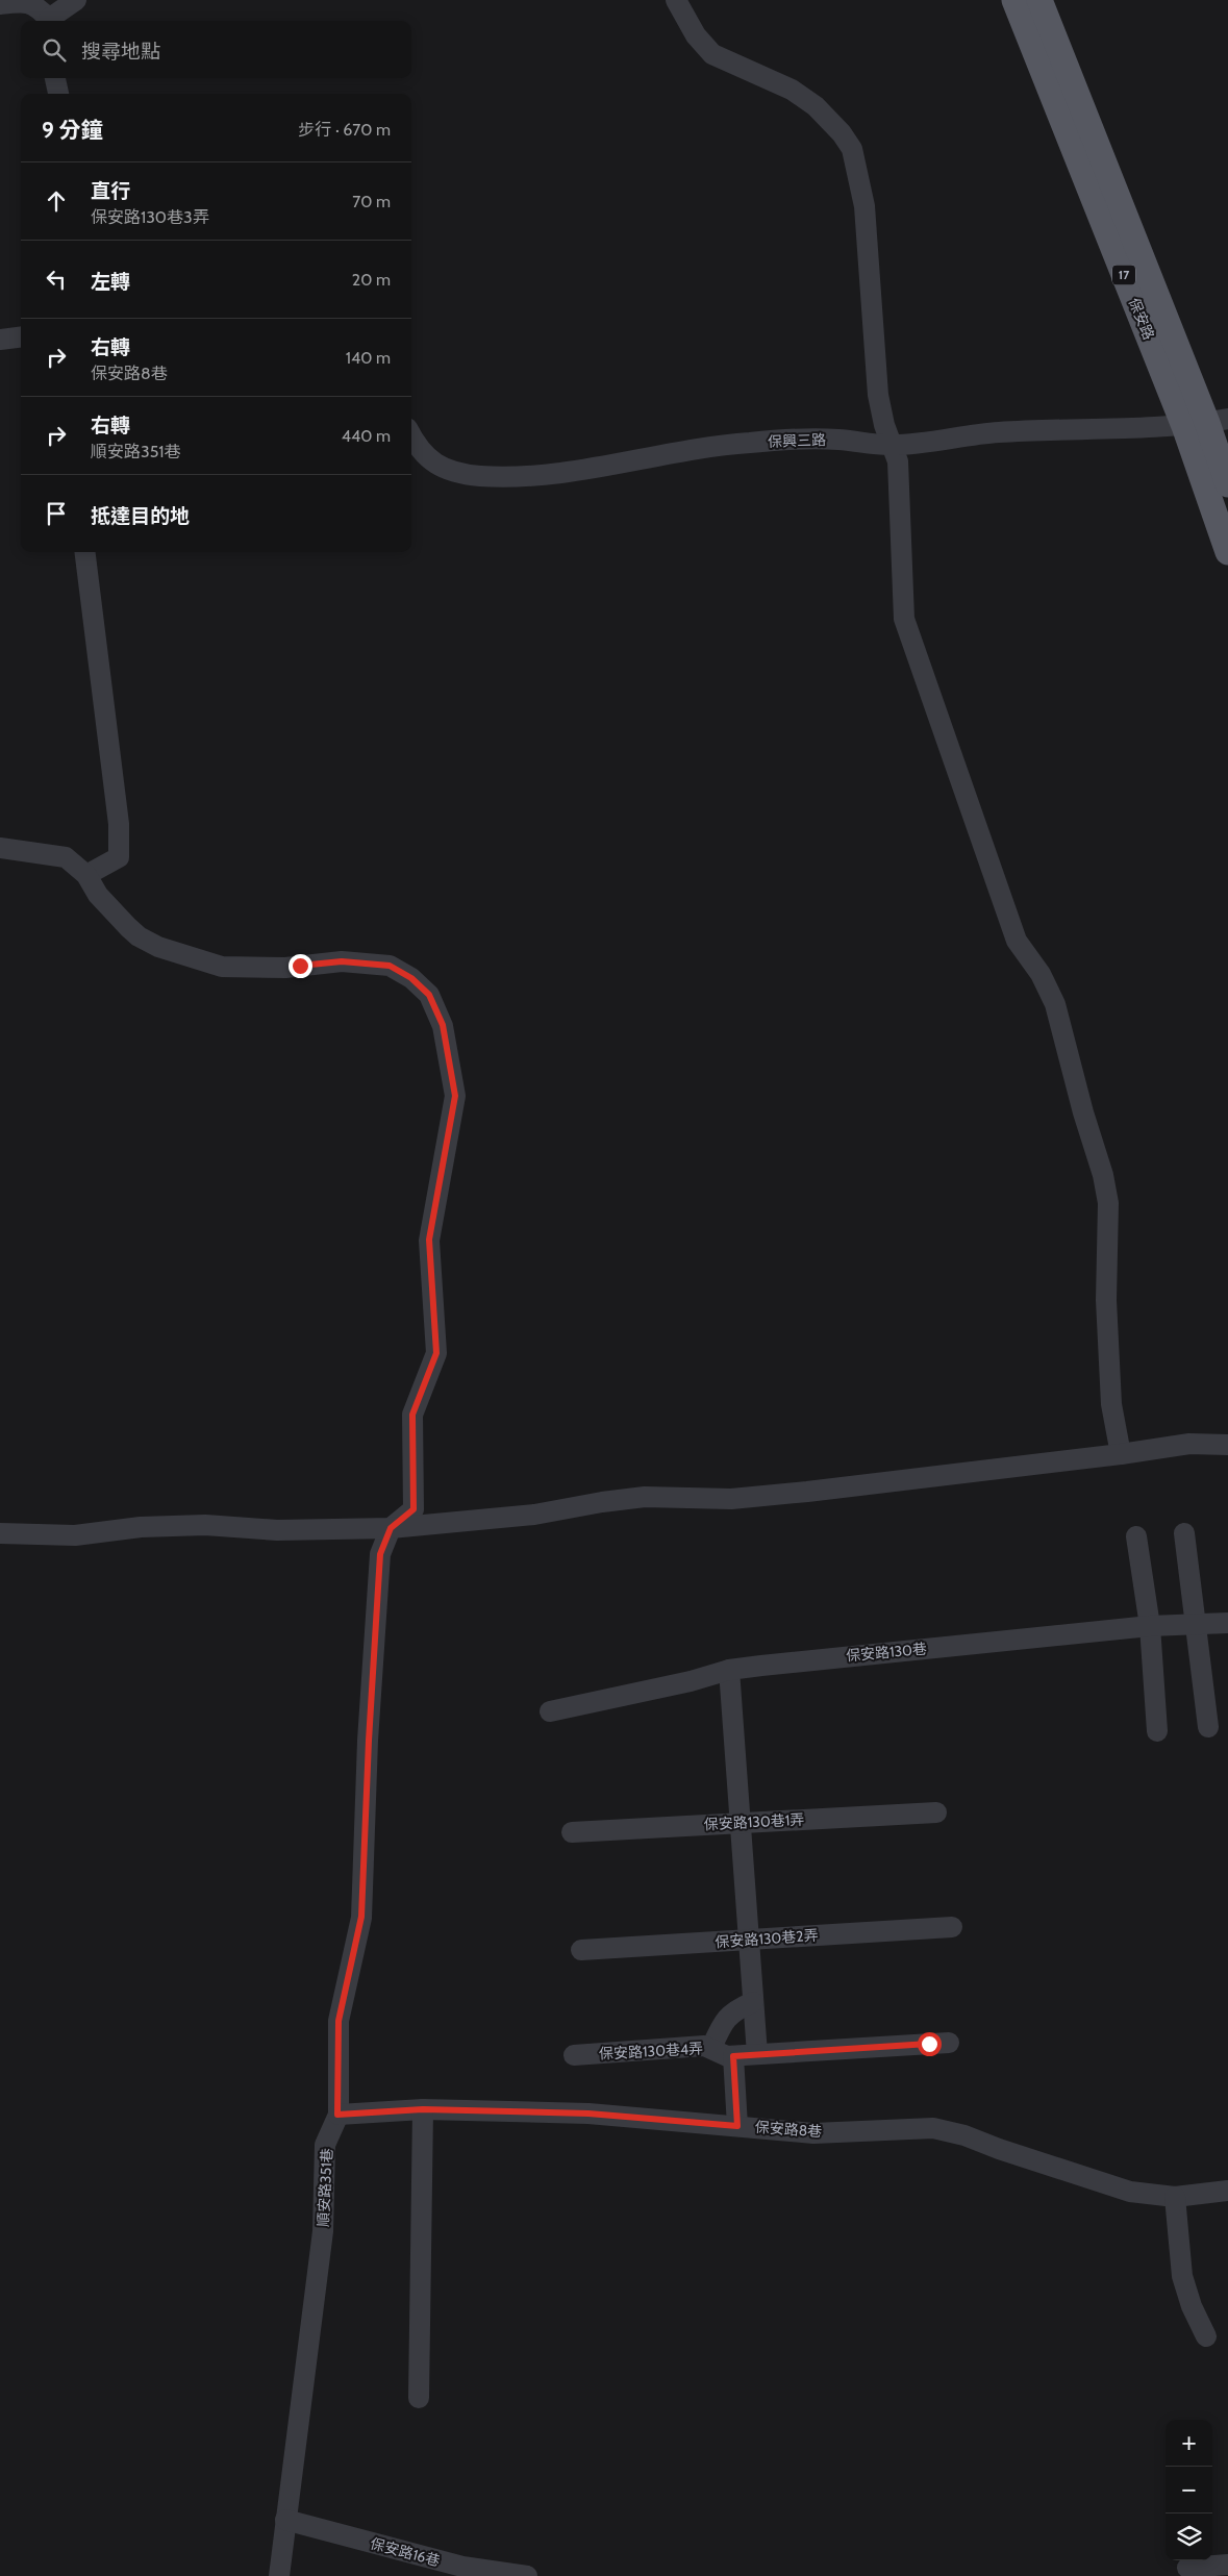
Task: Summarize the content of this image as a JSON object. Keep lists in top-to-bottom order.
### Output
{
  "streets": {
    "main road": ["17", "保安路"],
    "street": [
      "保興三路",
      "保安路130巷",
      "保安路130巷1弄",
      "保安路130巷2弄",
      "保安路130巷4弄",
      "保安路8巷",
      "順安路351巷",
      "保安路16巷"
    ]
  },
  "crossings": [
    ["保安路", "保興三路"],
    ["保安路8巷", "順安路351巷"],
    ["順安路351巷", "保安路16巷"]
  ],
  "page": {
    "search": "搜尋地點",
    "heading": ["9 分鐘", "步行 · 670 m"],
    "list": [
      ["直行", "保安路130巷3弄", "70 m"],
      ["左轉", "20 m"],
      ["右轉", "保安路8巷", "140 m"],
      ["右轉", "順安路351巷", "440 m"],
      "抵達目的地"
    ],
    "map_buttons": ["+", "−"]
  }
}
